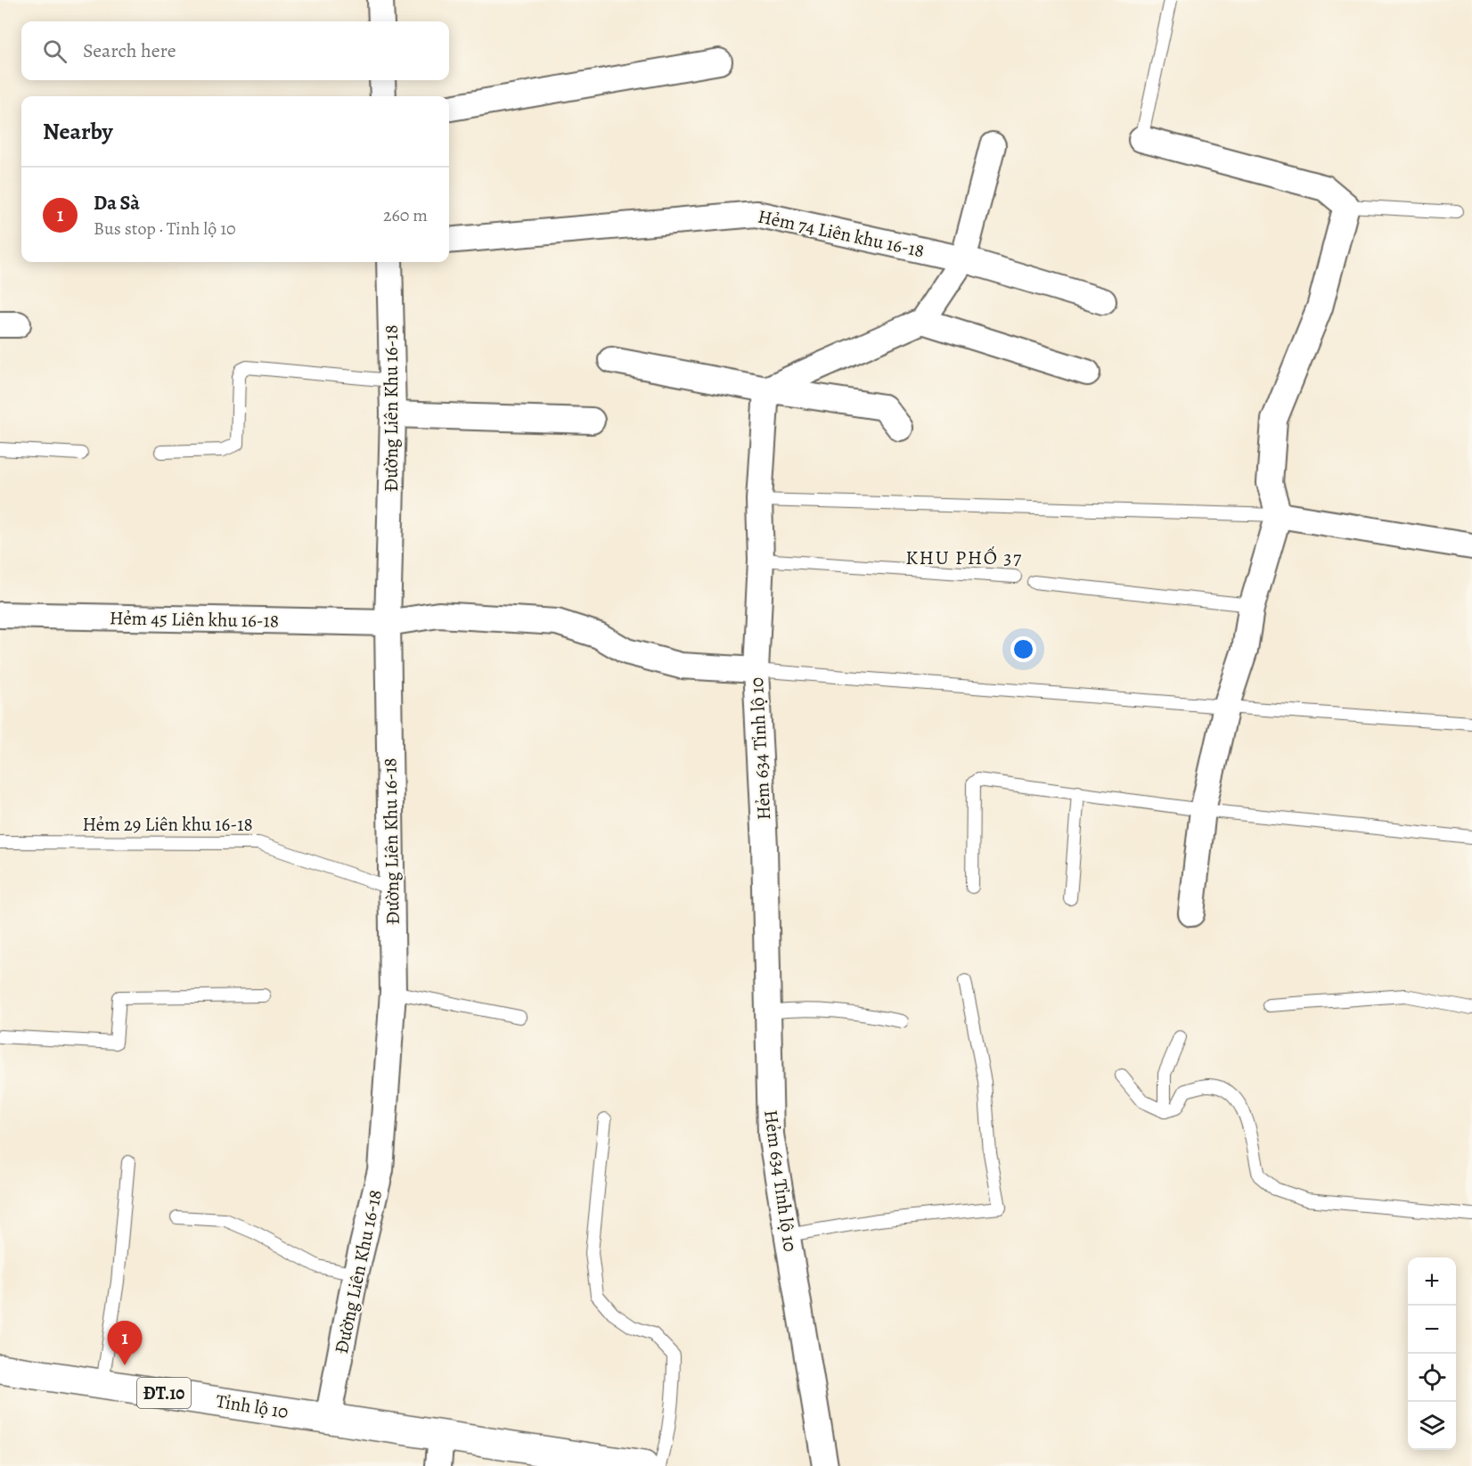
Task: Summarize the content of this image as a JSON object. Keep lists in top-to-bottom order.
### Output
{
  "streets": {
    "main road": ["ĐT.10", "Tỉnh lộ 10"],
    "street": [
      "Hẻm 74 Liên khu 16-18",
      "Đường Liên Khu 16-18",
      "Hẻm 45 Liên khu 16-18",
      "Hẻm 634 Tỉnh lộ 10"
    ],
    "lane": ["Hẻm 29 Liên khu 16-18"]
  },
  "crossings": [
    ["Đường Liên Khu 16-18", "Hẻm 45 Liên khu 16-18"],
    ["Đường Liên Khu 16-18", "Hẻm 29 Liên khu 16-18"],
    ["Đường Liên Khu 16-18", "Tỉnh lộ 10"],
    ["Hẻm 45 Liên khu 16-18", "Hẻm 634 Tỉnh lộ 10"],
    ["ĐT.10", "Tỉnh lộ 10"]
  ],
  "districts": ["KHU PHỐ 37"],
  "page": {
    "search": "Search here",
    "heading": "Nearby",
    "list": [
      {
        "mark": "1",
        "name": "Da Sà",
        "note": "Bus stop · Tỉnh lộ 10",
        "value": "260 m"
      }
    ],
    "map_buttons": ["+", "−"],
    "pins": "1"
  }
}
